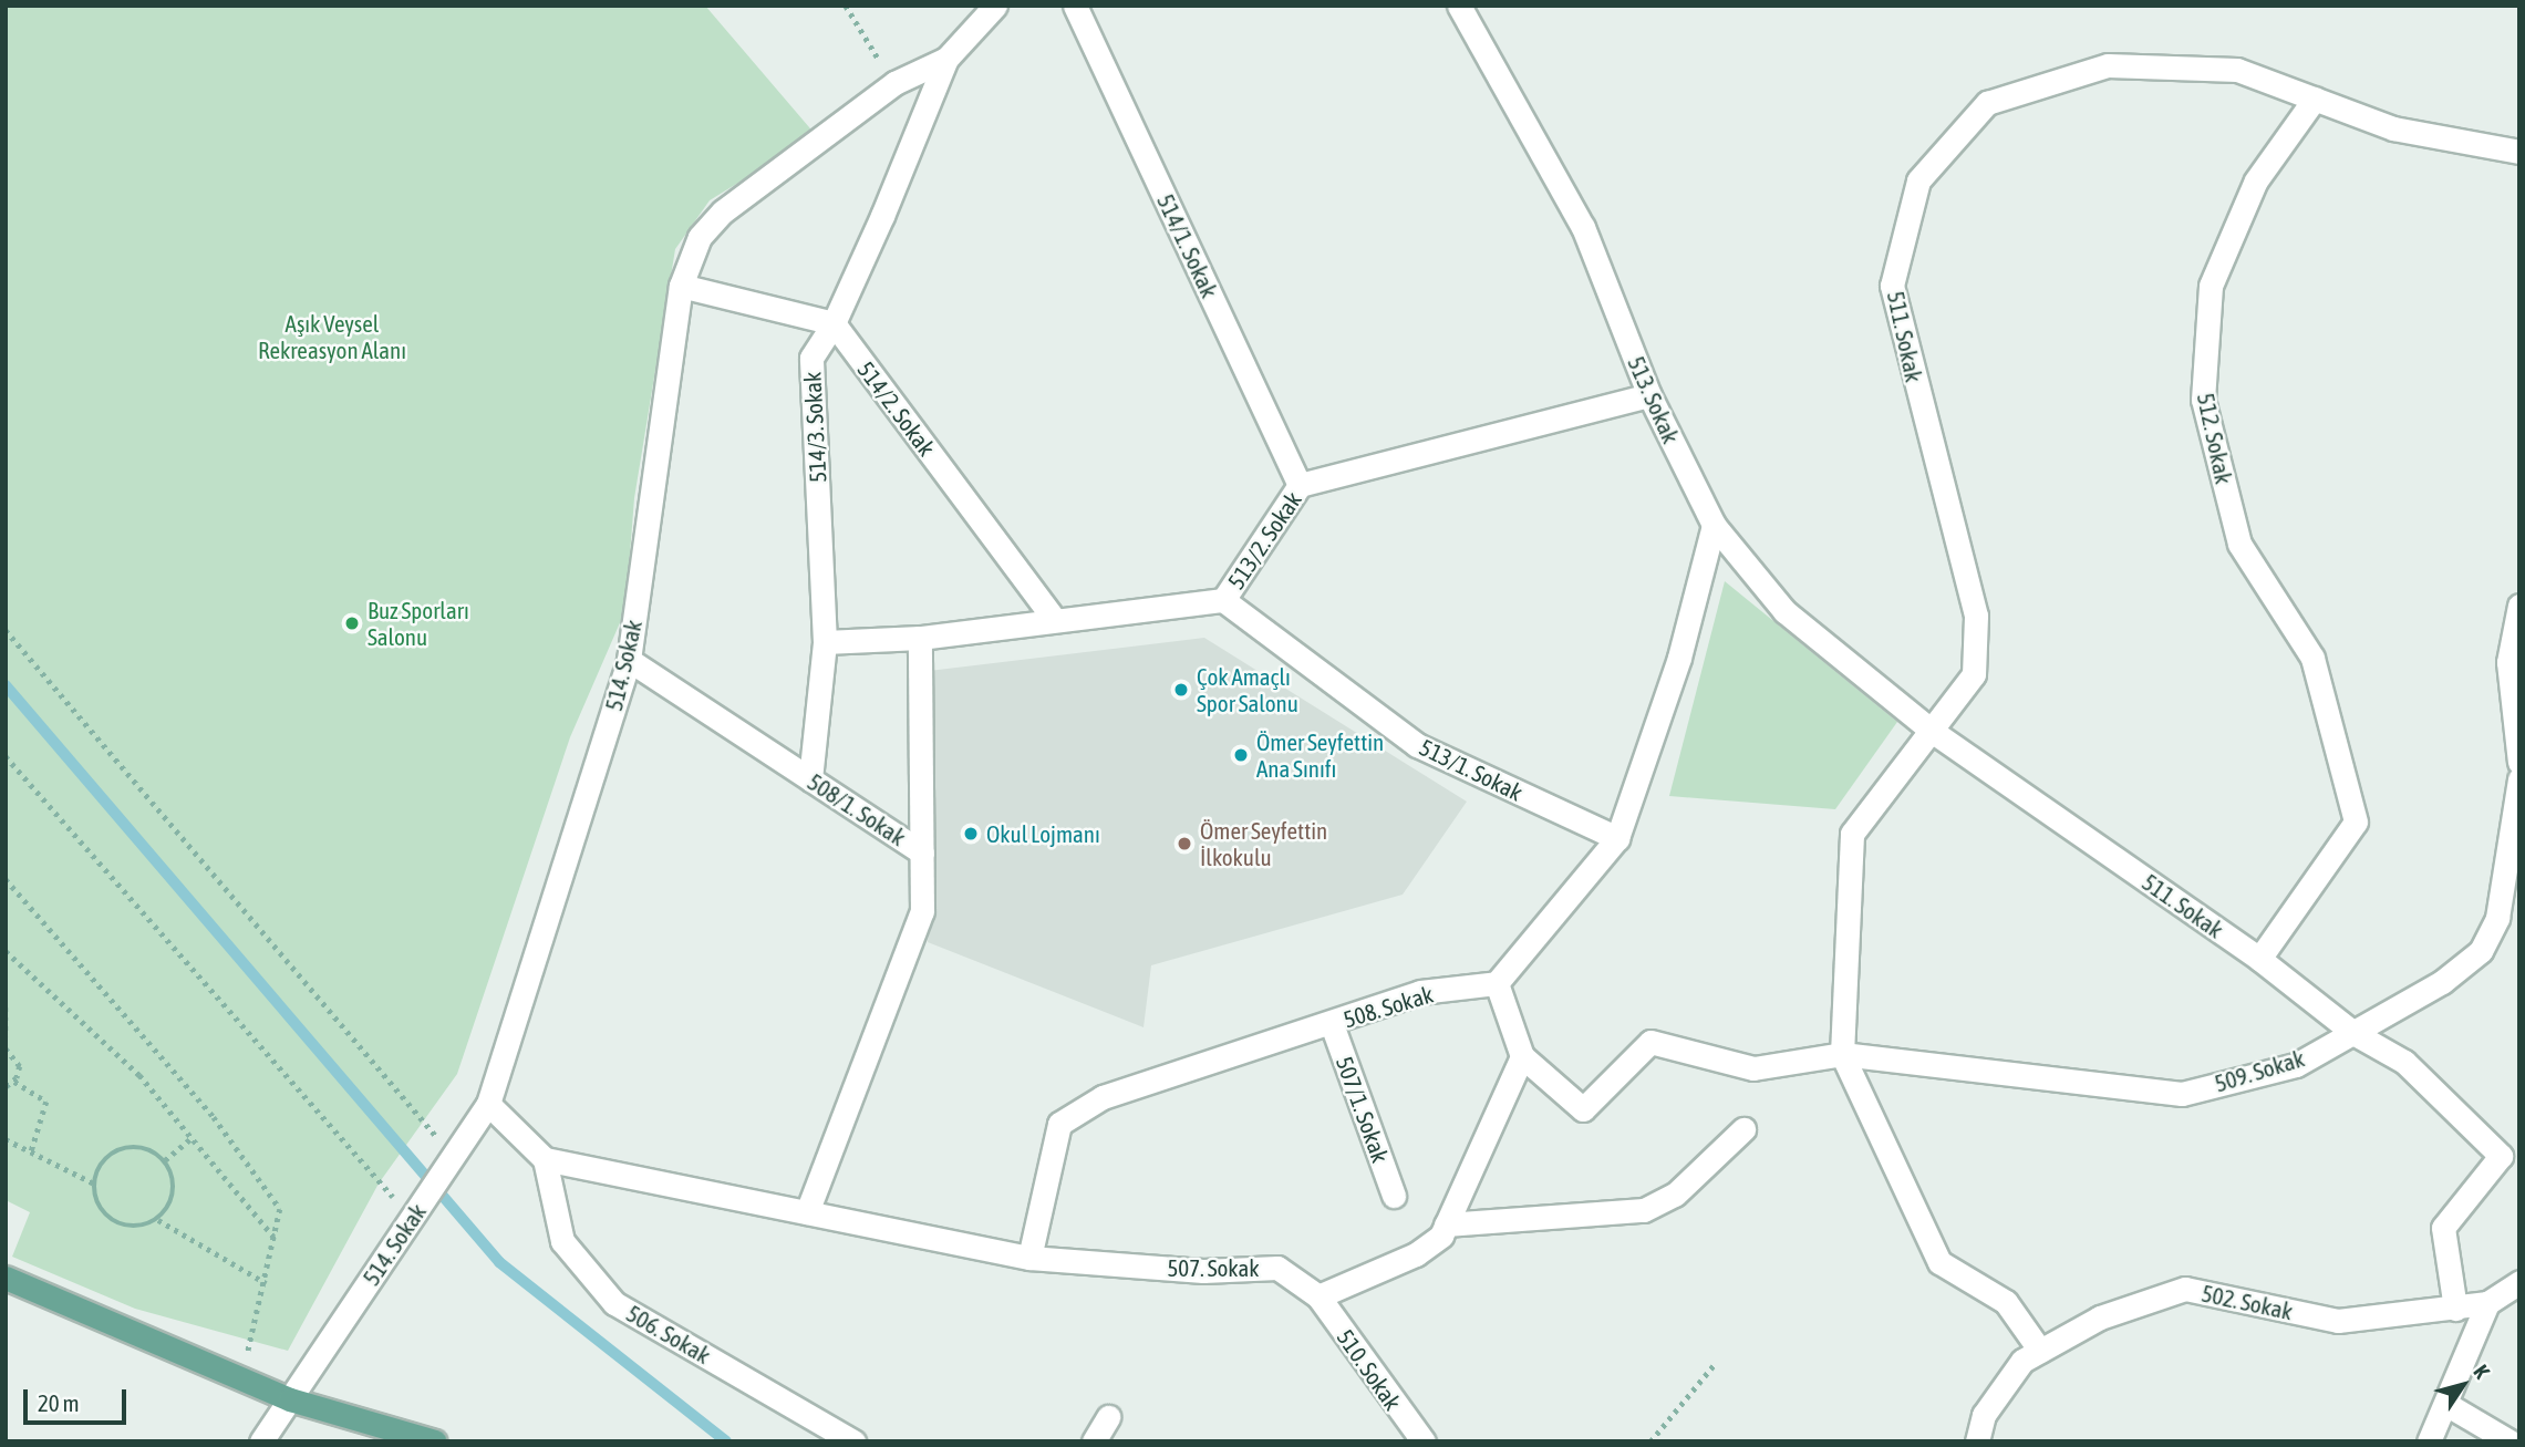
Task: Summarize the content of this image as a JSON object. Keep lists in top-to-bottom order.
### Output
{
  "streets": {
    "street": [
      "514/1. Sokak",
      "511. Sokak",
      "513. Sokak",
      "514/2. Sokak",
      "514/3. Sokak",
      "512. Sokak",
      "513/2. Sokak",
      "514. Sokak",
      "513/1. Sokak",
      "508/1. Sokak",
      "508. Sokak",
      "509. Sokak",
      "507/1. Sokak",
      "507. Sokak",
      "502. Sokak",
      "506. Sokak",
      "510. Sokak"
    ]
  },
  "crossings": [
    ["514/1. Sokak", "513/2. Sokak"],
    ["511. Sokak", "513. Sokak"],
    ["511. Sokak", "512. Sokak"],
    ["511. Sokak", "509. Sokak"],
    ["513. Sokak", "513/2. Sokak"],
    ["514/2. Sokak", "514/3. Sokak"],
    ["514/2. Sokak", "513/2. Sokak"],
    ["514/3. Sokak", "513/2. Sokak"],
    ["514/3. Sokak", "514. Sokak"],
    ["514/3. Sokak", "508/1. Sokak"],
    ["513/2. Sokak", "513/1. Sokak"],
    ["514. Sokak", "508/1. Sokak"],
    ["508/1. Sokak", "507. Sokak"],
    ["508. Sokak", "507/1. Sokak"],
    ["508. Sokak", "507. Sokak"],
    ["507. Sokak", "506. Sokak"],
    ["507. Sokak", "510. Sokak"]
  ],
  "parks": ["Aşık Veysel Rekreasyon Alanı"],
  "places": [
    "Buz Sporları Salonu",
    "Çok Amaçlı Spor Salonu",
    "Ömer Seyfettin Ana Sınıfı",
    "Okul Lojmanı",
    "Ömer Seyfettin İlkokulu"
  ],
  "scale_bar": "20 m",
  "north": "top right"
}
